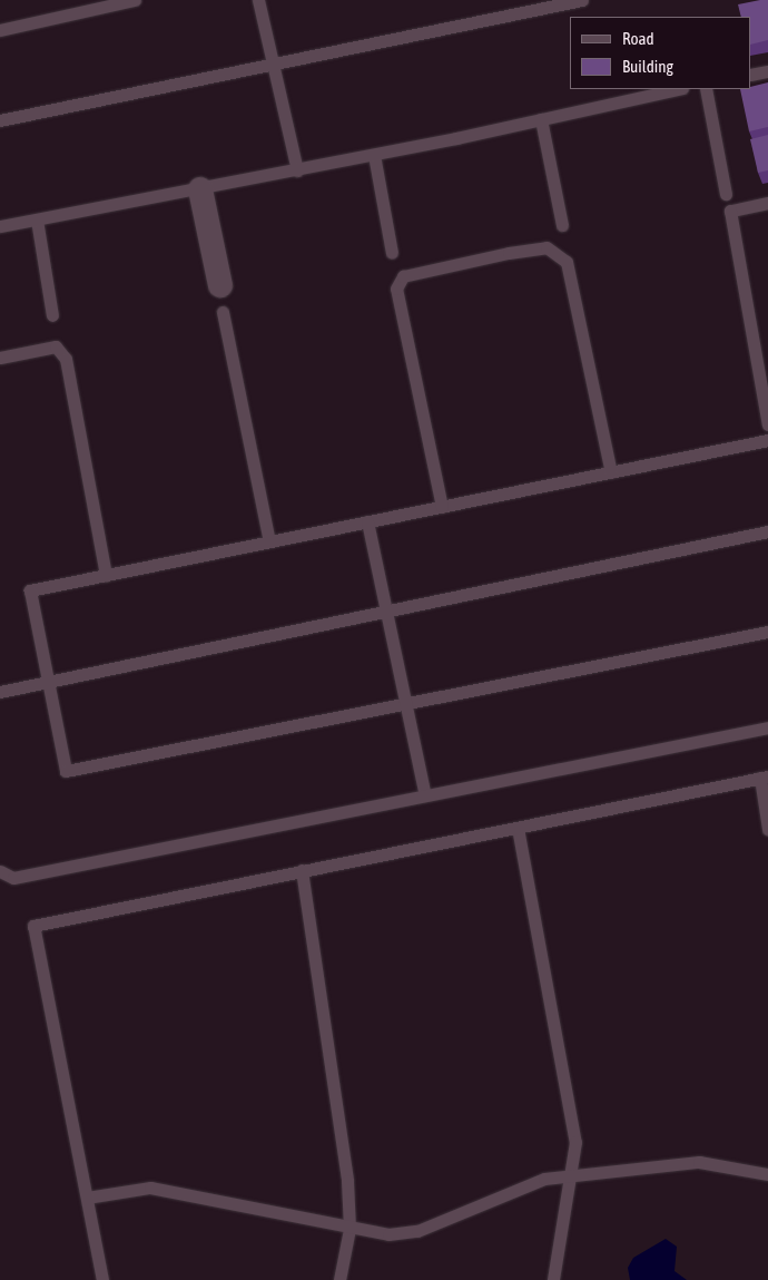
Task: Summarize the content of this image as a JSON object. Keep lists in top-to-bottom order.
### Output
{
  "legend": ["Road", "Building"]
}
